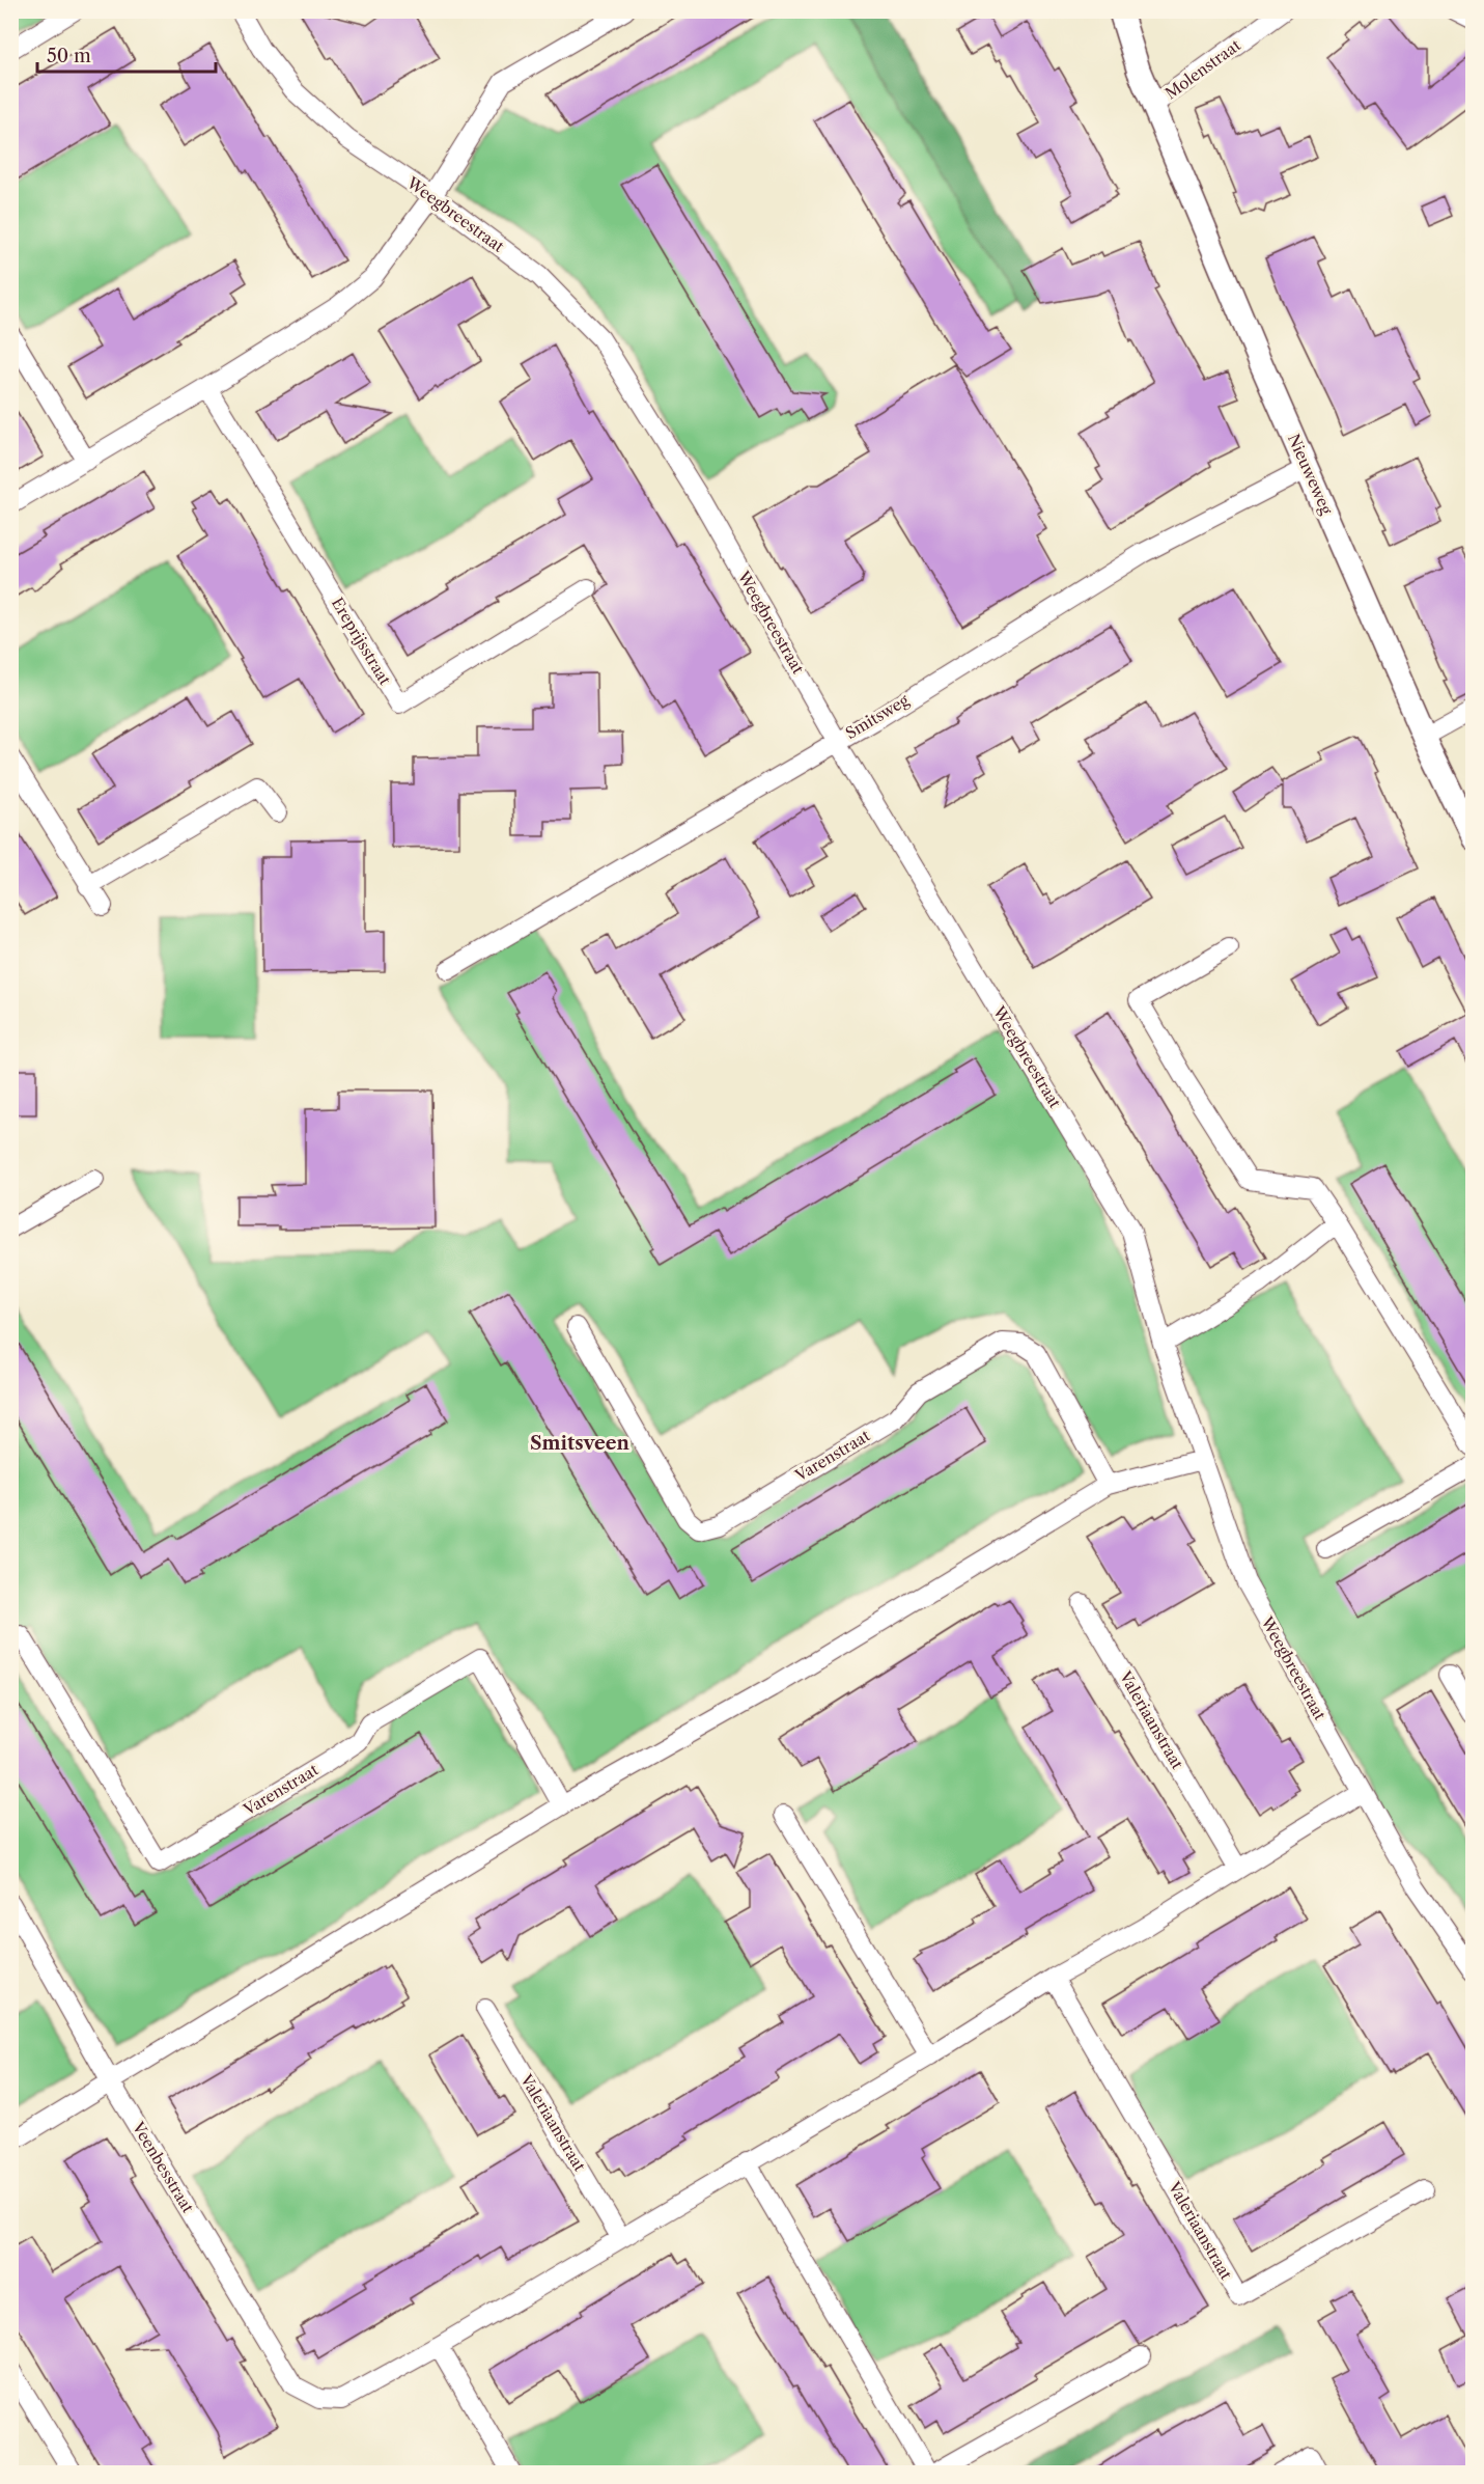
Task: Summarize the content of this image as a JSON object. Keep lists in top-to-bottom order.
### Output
{
  "streets": {
    "street": [
      "Molenstraat",
      "Weegbreestraat",
      "Nieuweweg",
      "Ereprijsstraat",
      "Smitsweg",
      "Varenstraat",
      "Valeriaanstraat",
      "Veenbesstraat"
    ]
  },
  "crossings": [
    ["Molenstraat", "Nieuweweg"],
    ["Weegbreestraat", "Smitsweg"],
    ["Nieuweweg", "Smitsweg"]
  ],
  "districts": ["Smitsveen"],
  "scale_bar": "50 m"
}
